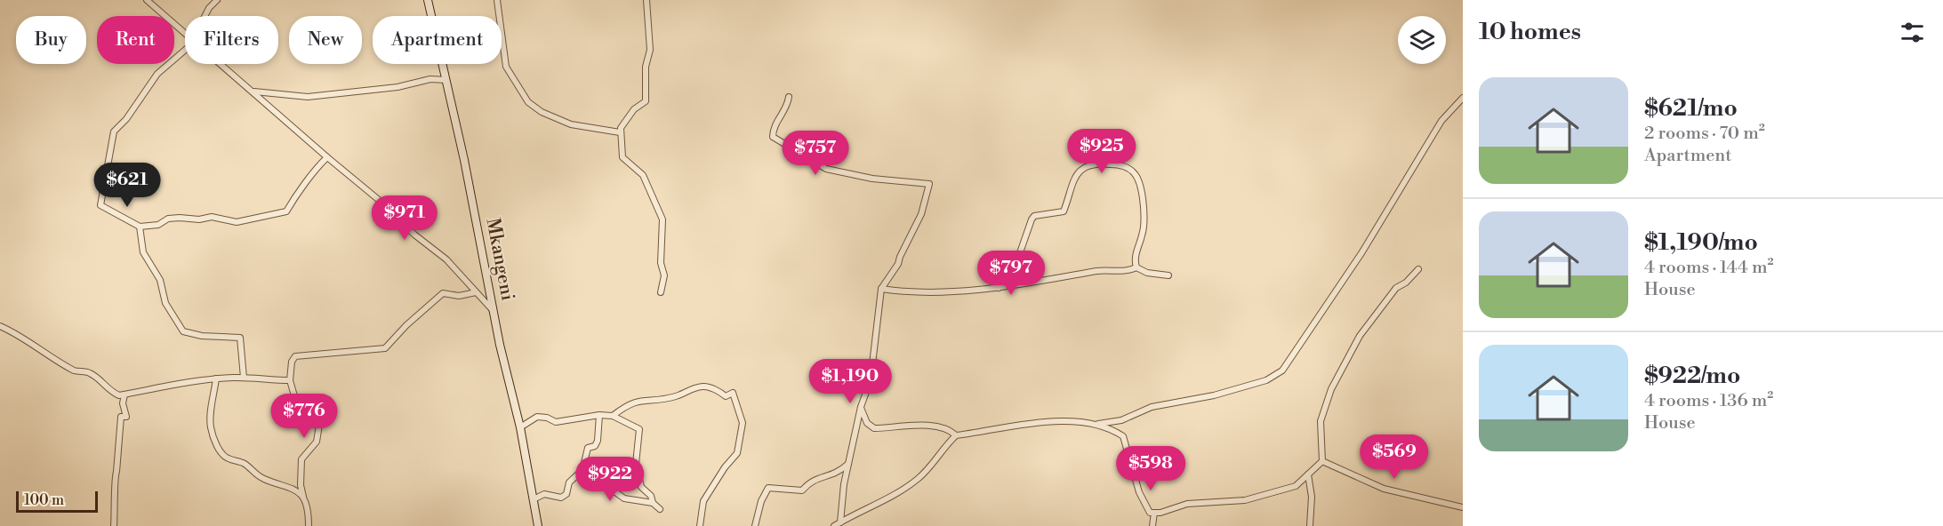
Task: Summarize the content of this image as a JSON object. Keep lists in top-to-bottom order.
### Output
{
  "streets": {
    "street": ["Mkangeni"]
  },
  "scale_bar": "100 m",
  "page": {
    "heading": "10 homes",
    "chip": [
      "Buy",
      "Rent",
      "Filters",
      "New",
      "Apartment"
    ],
    "list": [
      {
        "name": "$621/mo",
        "note": "2 rooms · 70 m² · Apartment"
      },
      {
        "name": "$1,190/mo",
        "note": "4 rooms · 144 m² · House"
      },
      {
        "name": "$922/mo",
        "note": "4 rooms · 136 m² · House"
      }
    ],
    "price": [
      "$925",
      "$757",
      "$621",
      "$971",
      "$797",
      "$1,190",
      "$776",
      "$569",
      "$598",
      "$922"
    ],
    "scale": "100 m"
  }
}
